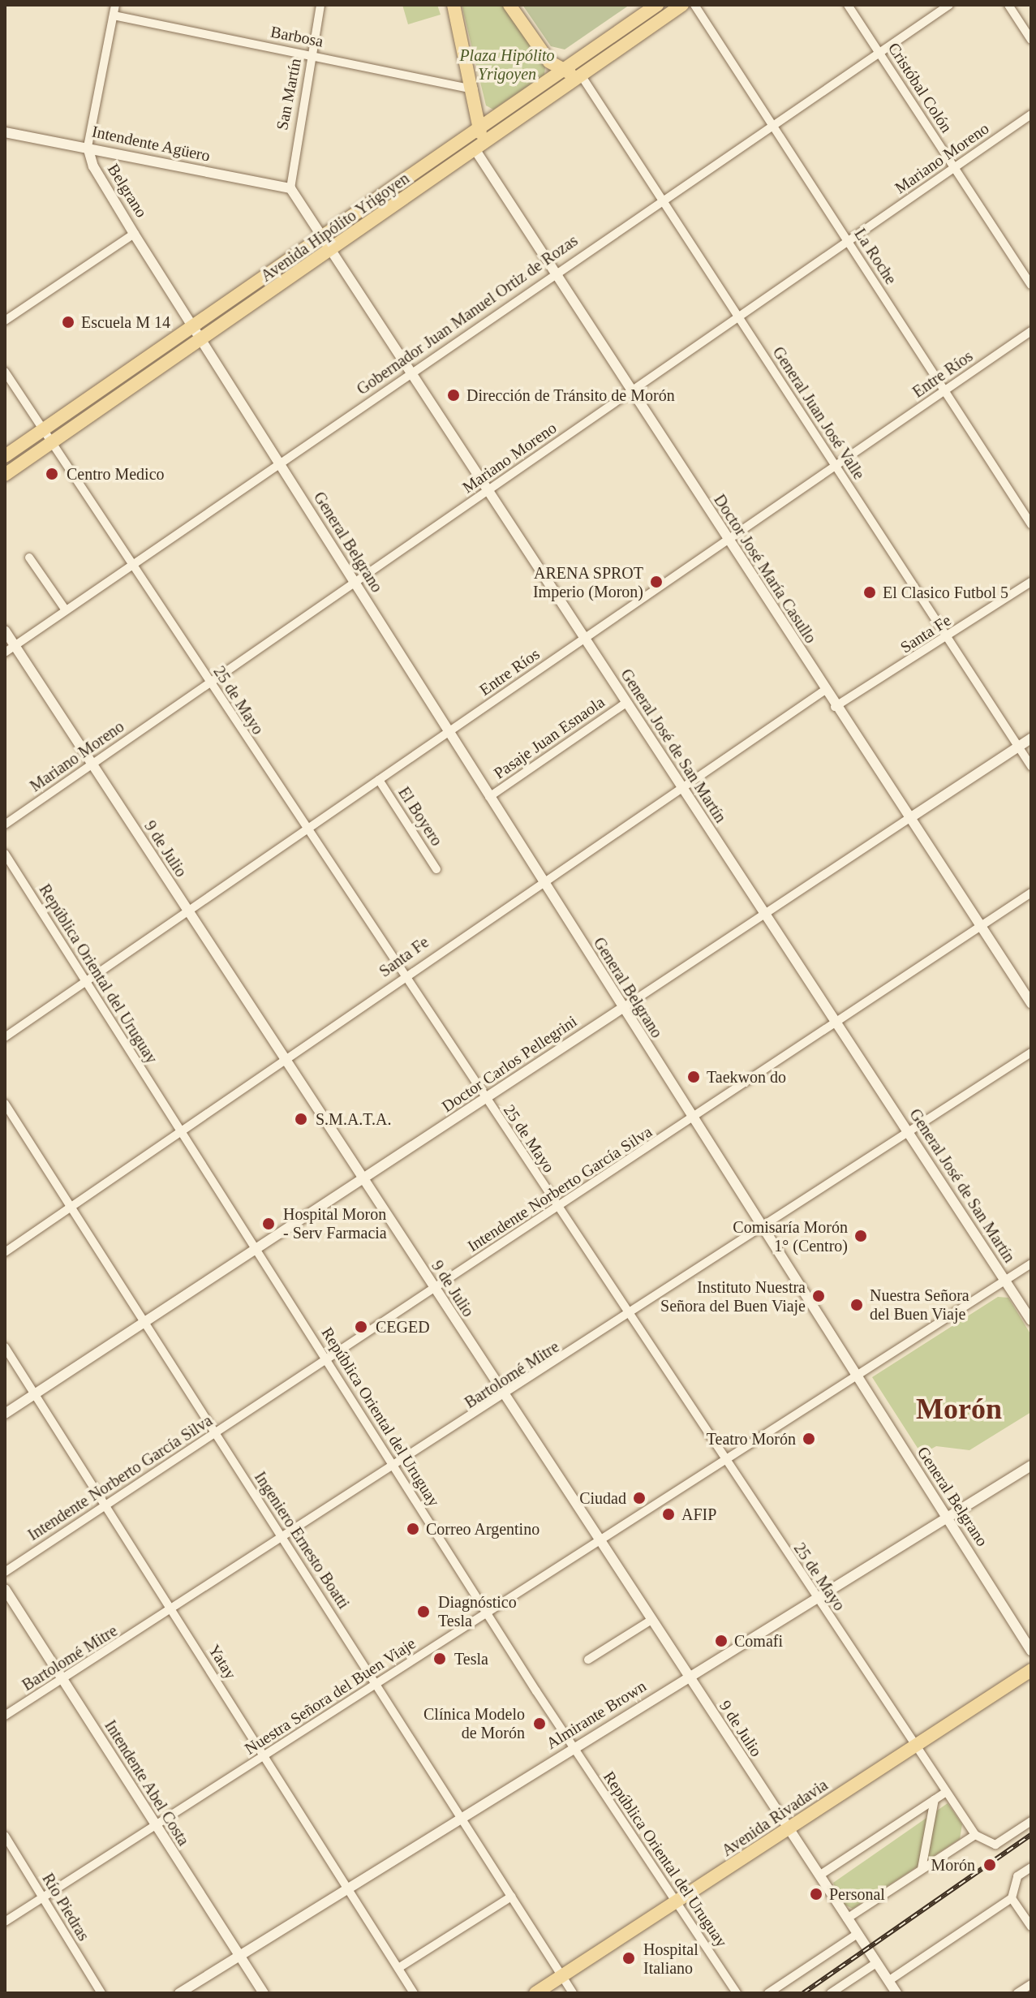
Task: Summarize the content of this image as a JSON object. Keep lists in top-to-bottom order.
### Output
{
  "streets": {
    "main road": ["Avenida Hipólito Yrigoyen", "Avenida Rivadavia"],
    "street": [
      "Barbosa",
      "Cristóbal Colón",
      "San Martín",
      "Intendente Agüero",
      "Mariano Moreno",
      "Belgrano",
      "La Roche",
      "Gobernador Juan Manuel Ortiz de Rozas",
      "Entre Ríos",
      "General Juan José Valle",
      "General Belgrano",
      "Doctor José María Casullo",
      "Santa Fe",
      "25 de Mayo",
      "Pasaje Juan Esnaola",
      "General José de San Martín",
      "El Boyero",
      "9 de Julio",
      "República Oriental del Uruguay",
      "Doctor Carlos Pellegrini",
      "Intendente Norberto García Silva",
      "Bartolomé Mitre",
      "Ingeniero Ernesto Boatti",
      "Yatay",
      "Nuestra Señora del Buen Viaje",
      "Almirante Brown",
      "Intendente Abel Costa",
      "Río Piedras"
    ]
  },
  "crossings": [
    ["Barbosa", "San Martín"],
    ["Cristóbal Colón", "Mariano Moreno"],
    ["Cristóbal Colón", "Gobernador Juan Manuel Ortiz de Rozas"],
    ["San Martín", "Intendente Agüero"],
    ["San Martín", "General José de San Martín"],
    ["Intendente Agüero", "Belgrano"],
    ["Intendente Agüero", "General José de San Martín"],
    ["Mariano Moreno", "La Roche"],
    ["Mariano Moreno", "General Juan José Valle"],
    ["Mariano Moreno", "General Belgrano"],
    ["Mariano Moreno", "Doctor José María Casullo"],
    ["Mariano Moreno", "25 de Mayo"],
    ["Mariano Moreno", "General José de San Martín"],
    ["Mariano Moreno", "9 de Julio"],
    ["Belgrano", "Avenida Hipólito Yrigoyen"],
    ["Belgrano", "General Belgrano"],
    ["Avenida Hipólito Yrigoyen", "General Juan José Valle"],
    ["Avenida Hipólito Yrigoyen", "General Belgrano"],
    ["Avenida Hipólito Yrigoyen", "Doctor José María Casullo"],
    ["Avenida Hipólito Yrigoyen", "25 de Mayo"],
    ["Avenida Hipólito Yrigoyen", "General José de San Martín"],
    ["La Roche", "Gobernador Juan Manuel Ortiz de Rozas"],
    ["La Roche", "Entre Ríos"],
    ["Gobernador Juan Manuel Ortiz de Rozas", "General Juan José Valle"],
    ["Gobernador Juan Manuel Ortiz de Rozas", "General Belgrano"],
    ["Gobernador Juan Manuel Ortiz de Rozas", "Doctor José María Casullo"],
    ["Gobernador Juan Manuel Ortiz de Rozas", "25 de Mayo"],
    ["Gobernador Juan Manuel Ortiz de Rozas", "General José de San Martín"],
    ["Gobernador Juan Manuel Ortiz de Rozas", "9 de Julio"],
    ["Entre Ríos", "General Juan José Valle"],
    ["Entre Ríos", "General Belgrano"],
    ["Entre Ríos", "Doctor José María Casullo"],
    ["Entre Ríos", "25 de Mayo"],
    ["Entre Ríos", "General José de San Martín"],
    ["Entre Ríos", "El Boyero"],
    ["Entre Ríos", "9 de Julio"],
    ["Entre Ríos", "República Oriental del Uruguay"],
    ["General Juan José Valle", "Santa Fe"],
    ["General Juan José Valle", "Doctor Carlos Pellegrini"],
    ["General Belgrano", "Santa Fe"],
    ["General Belgrano", "Pasaje Juan Esnaola"],
    ["General Belgrano", "Doctor Carlos Pellegrini"],
    ["General Belgrano", "Intendente Norberto García Silva"],
    ["General Belgrano", "Bartolomé Mitre"],
    ["General Belgrano", "Nuestra Señora del Buen Viaje"],
    ["General Belgrano", "Almirante Brown"],
    ["Doctor José María Casullo", "Santa Fe"],
    ["Doctor José María Casullo", "Doctor Carlos Pellegrini"],
    ["Doctor José María Casullo", "Intendente Norberto García Silva"],
    ["Santa Fe", "25 de Mayo"],
    ["Santa Fe", "General José de San Martín"],
    ["Santa Fe", "9 de Julio"],
    ["Santa Fe", "República Oriental del Uruguay"],
    ["Santa Fe", "Ingeniero Ernesto Boatti"],
    ["25 de Mayo", "Doctor Carlos Pellegrini"],
    ["25 de Mayo", "Intendente Norberto García Silva"],
    ["25 de Mayo", "Bartolomé Mitre"],
    ["25 de Mayo", "Nuestra Señora del Buen Viaje"],
    ["25 de Mayo", "Almirante Brown"],
    ["25 de Mayo", "Avenida Rivadavia"],
    ["Pasaje Juan Esnaola", "General José de San Martín"],
    ["General José de San Martín", "Doctor Carlos Pellegrini"],
    ["General José de San Martín", "Intendente Norberto García Silva"],
    ["General José de San Martín", "Bartolomé Mitre"],
    ["General José de San Martín", "Nuestra Señora del Buen Viaje"],
    ["9 de Julio", "Doctor Carlos Pellegrini"],
    ["9 de Julio", "Intendente Norberto García Silva"],
    ["9 de Julio", "Bartolomé Mitre"],
    ["9 de Julio", "Nuestra Señora del Buen Viaje"],
    ["9 de Julio", "Almirante Brown"],
    ["9 de Julio", "Avenida Rivadavia"],
    ["República Oriental del Uruguay", "Doctor Carlos Pellegrini"],
    ["República Oriental del Uruguay", "Intendente Norberto García Silva"],
    ["República Oriental del Uruguay", "Bartolomé Mitre"],
    ["República Oriental del Uruguay", "Nuestra Señora del Buen Viaje"],
    ["República Oriental del Uruguay", "Almirante Brown"],
    ["República Oriental del Uruguay", "Avenida Rivadavia"],
    ["Doctor Carlos Pellegrini", "Ingeniero Ernesto Boatti"],
    ["Doctor Carlos Pellegrini", "Yatay"],
    ["Intendente Norberto García Silva", "Ingeniero Ernesto Boatti"],
    ["Intendente Norberto García Silva", "Yatay"],
    ["Bartolomé Mitre", "Ingeniero Ernesto Boatti"],
    ["Bartolomé Mitre", "Yatay"],
    ["Bartolomé Mitre", "Intendente Abel Costa"],
    ["Ingeniero Ernesto Boatti", "Nuestra Señora del Buen Viaje"],
    ["Ingeniero Ernesto Boatti", "Almirante Brown"],
    ["Ingeniero Ernesto Boatti", "Avenida Rivadavia"],
    ["Yatay", "Nuestra Señora del Buen Viaje"],
    ["Yatay", "Almirante Brown"],
    ["Nuestra Señora del Buen Viaje", "Intendente Abel Costa"],
    ["Nuestra Señora del Buen Viaje", "Río Piedras"],
    ["Almirante Brown", "Intendente Abel Costa"]
  ],
  "districts": ["Morón"],
  "parks": ["Plaza Hipólito Yrigoyen"],
  "places": [
    "Escuela M 14",
    "Dirección de Tránsito de Morón",
    "Centro Medico",
    "ARENA SPROT Imperio (Moron)",
    "El Clasico Futbol 5",
    "Taekwon do",
    "S.M.A.T.A.",
    "Hospital Moron - Serv Farmacia",
    "Comisaría Morón 1° (Centro)",
    "Instituto Nuestra Señora del Buen Viaje",
    "Nuestra Señora del Buen Viaje",
    "CEGED",
    "Teatro Morón",
    "Ciudad",
    "AFIP",
    "Correo Argentino",
    "Diagnóstico Tesla",
    "Comafi",
    "Tesla",
    "Clínica Modelo de Morón",
    "Morón",
    "Personal",
    "Hospital Italiano"
  ]
}
